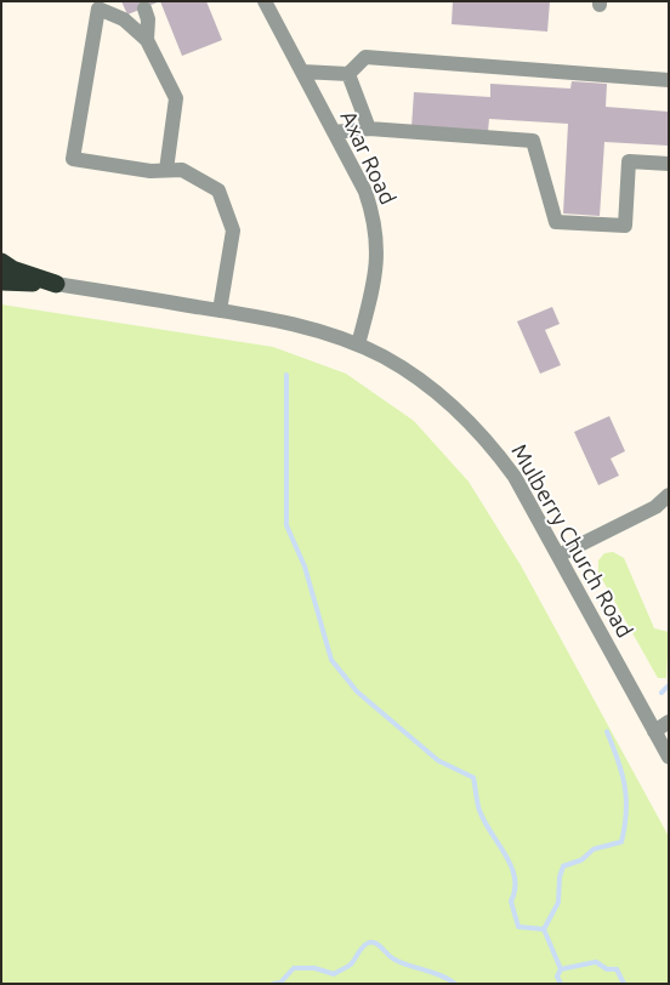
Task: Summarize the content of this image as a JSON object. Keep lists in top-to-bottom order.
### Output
{
  "streets": {
    "street": ["Axar Road", "Mulberry Church Road"]
  },
  "crossings": [
    ["Axar Road", "Mulberry Church Road"]
  ]
}
